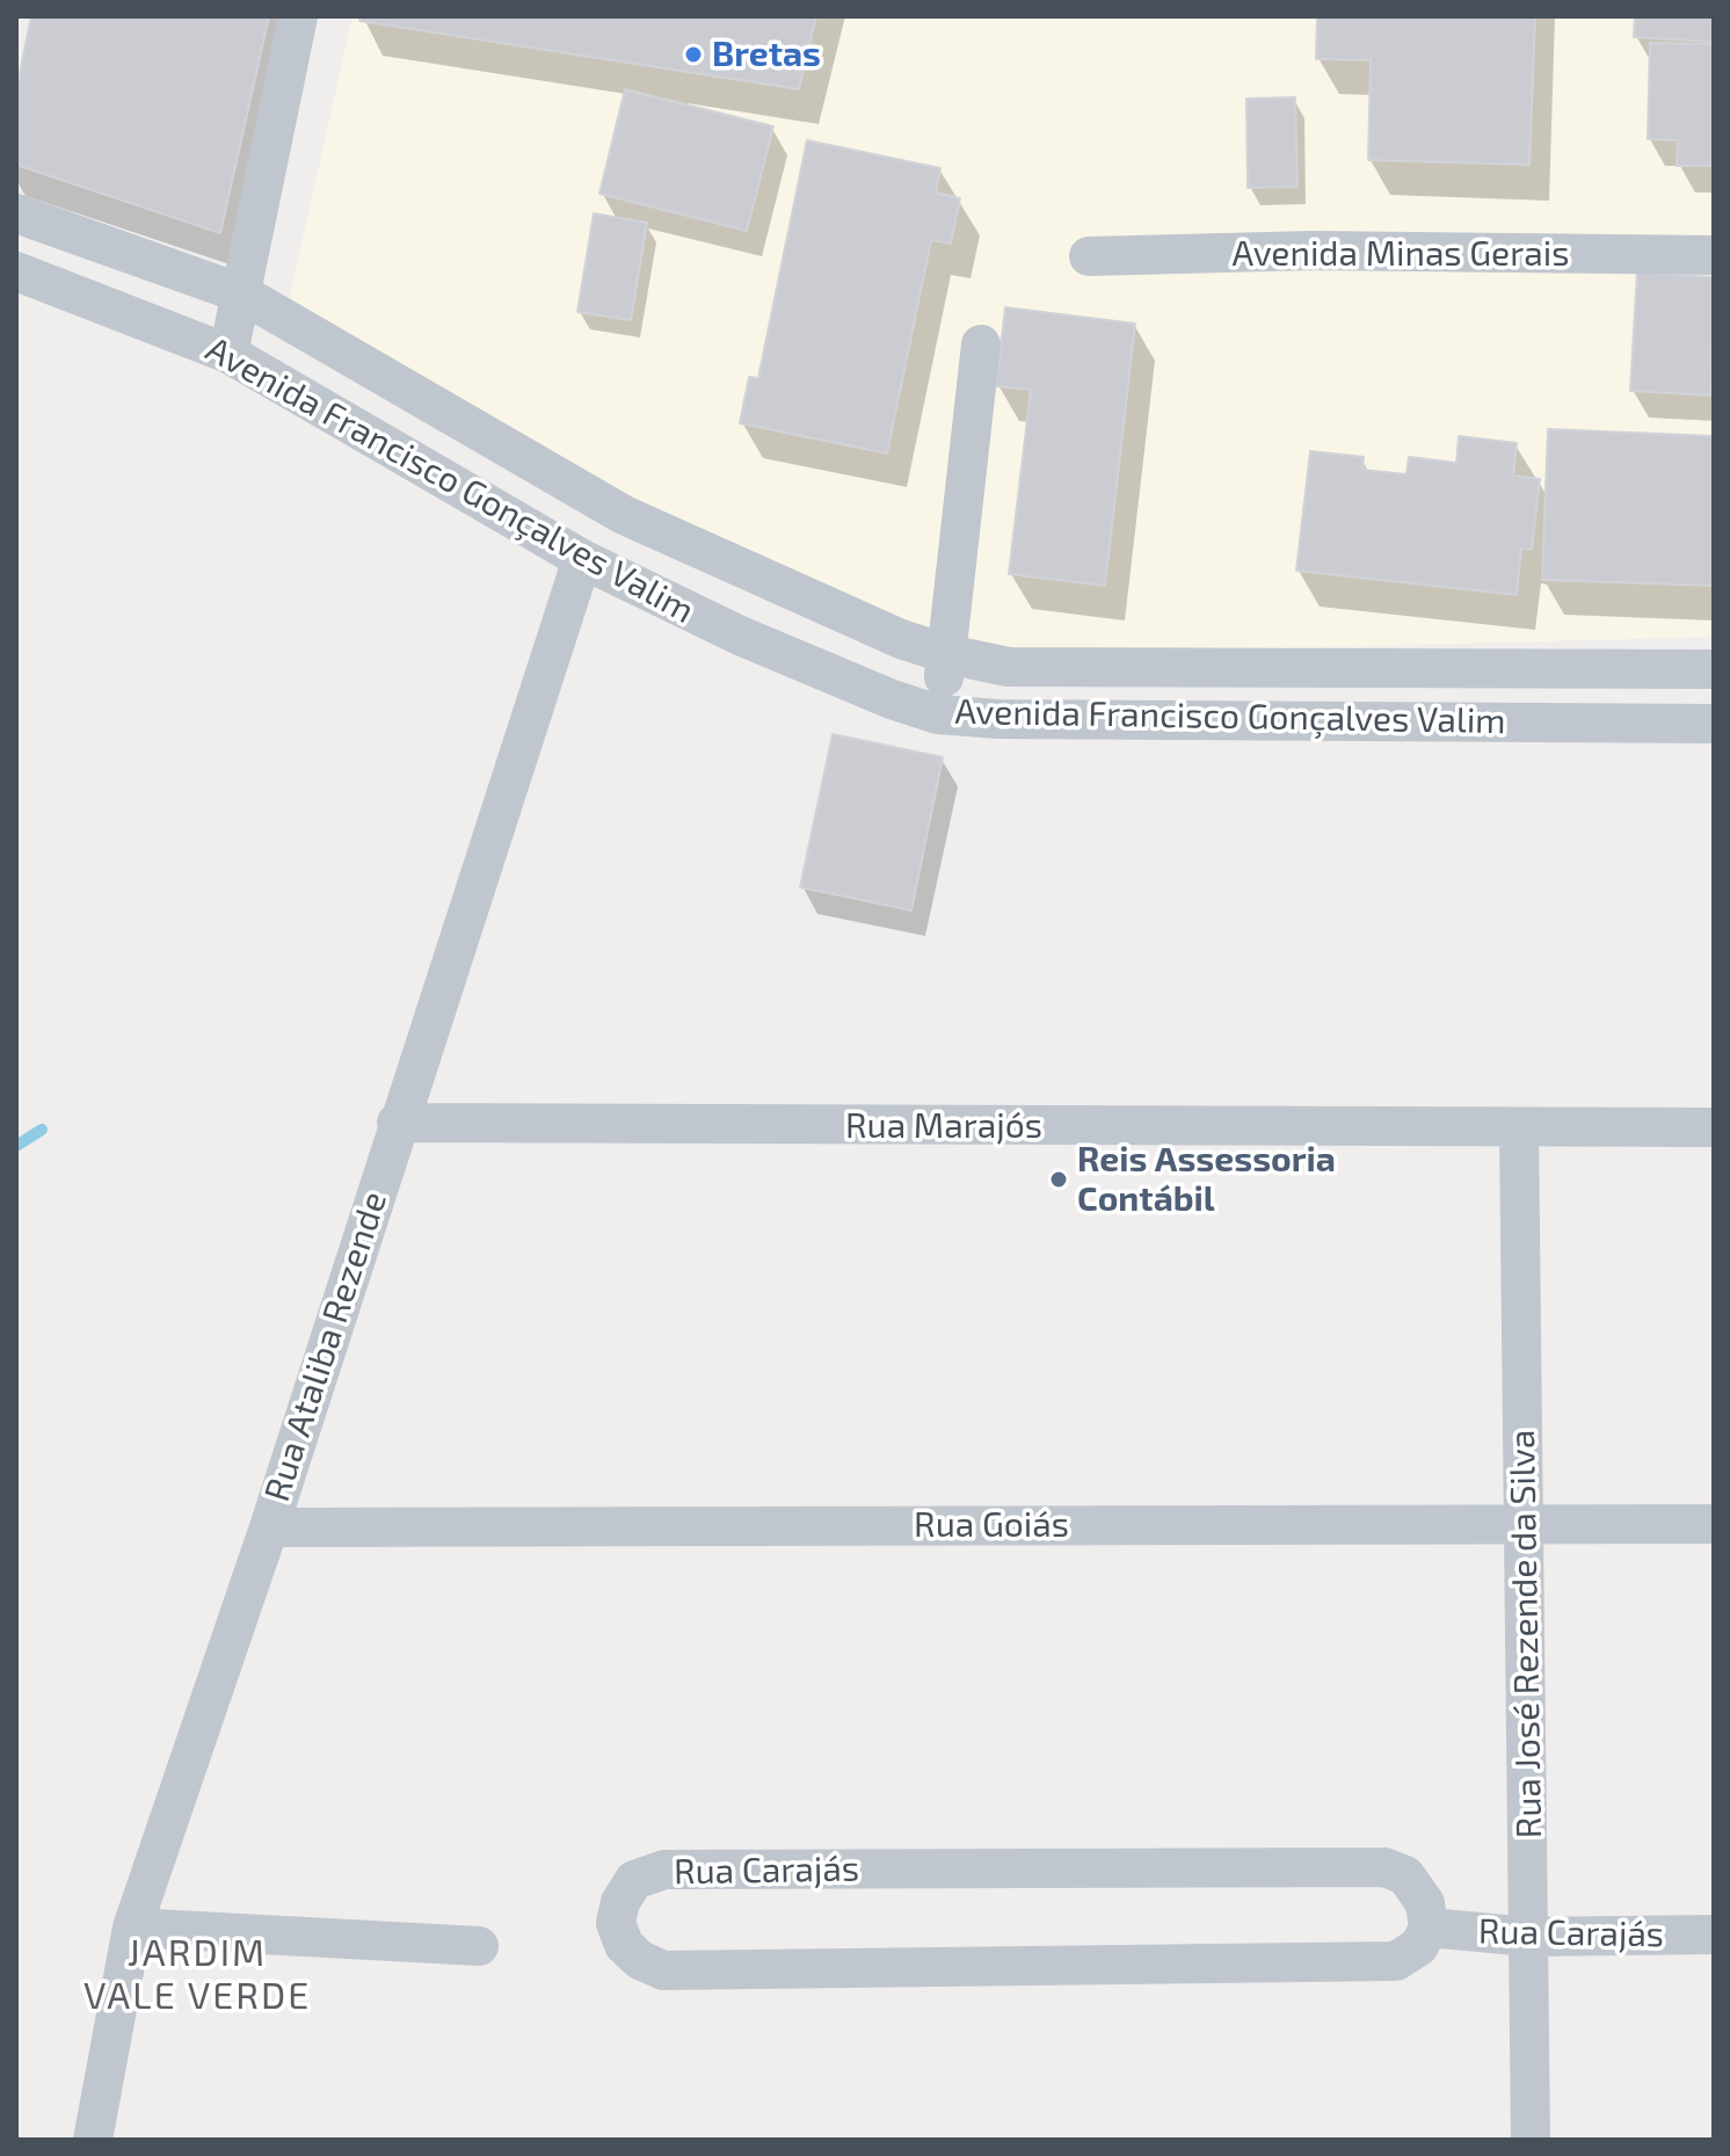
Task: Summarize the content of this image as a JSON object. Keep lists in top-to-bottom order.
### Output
{
  "streets": {
    "street": [
      "Avenida Minas Gerais",
      "Avenida Francisco Gonçalves Valim",
      "Rua Marajós",
      "Rua Ataliba Rezende",
      "Rua Goiás",
      "Rua José Rezende da Silva",
      "Rua Carajás"
    ]
  },
  "crossings": [
    ["Avenida Francisco Gonçalves Valim", "Rua Ataliba Rezende"],
    ["Rua Marajós", "Rua Ataliba Rezende"],
    ["Rua Marajós", "Rua José Rezende da Silva"],
    ["Rua Ataliba Rezende", "Rua Goiás"],
    ["Rua Goiás", "Rua José Rezende da Silva"],
    ["Rua José Rezende da Silva", "Rua Carajás"]
  ],
  "districts": ["JARDIM VALE VERDE"],
  "places": ["Bretas", "Reis Assessoria Contábil"]
}
